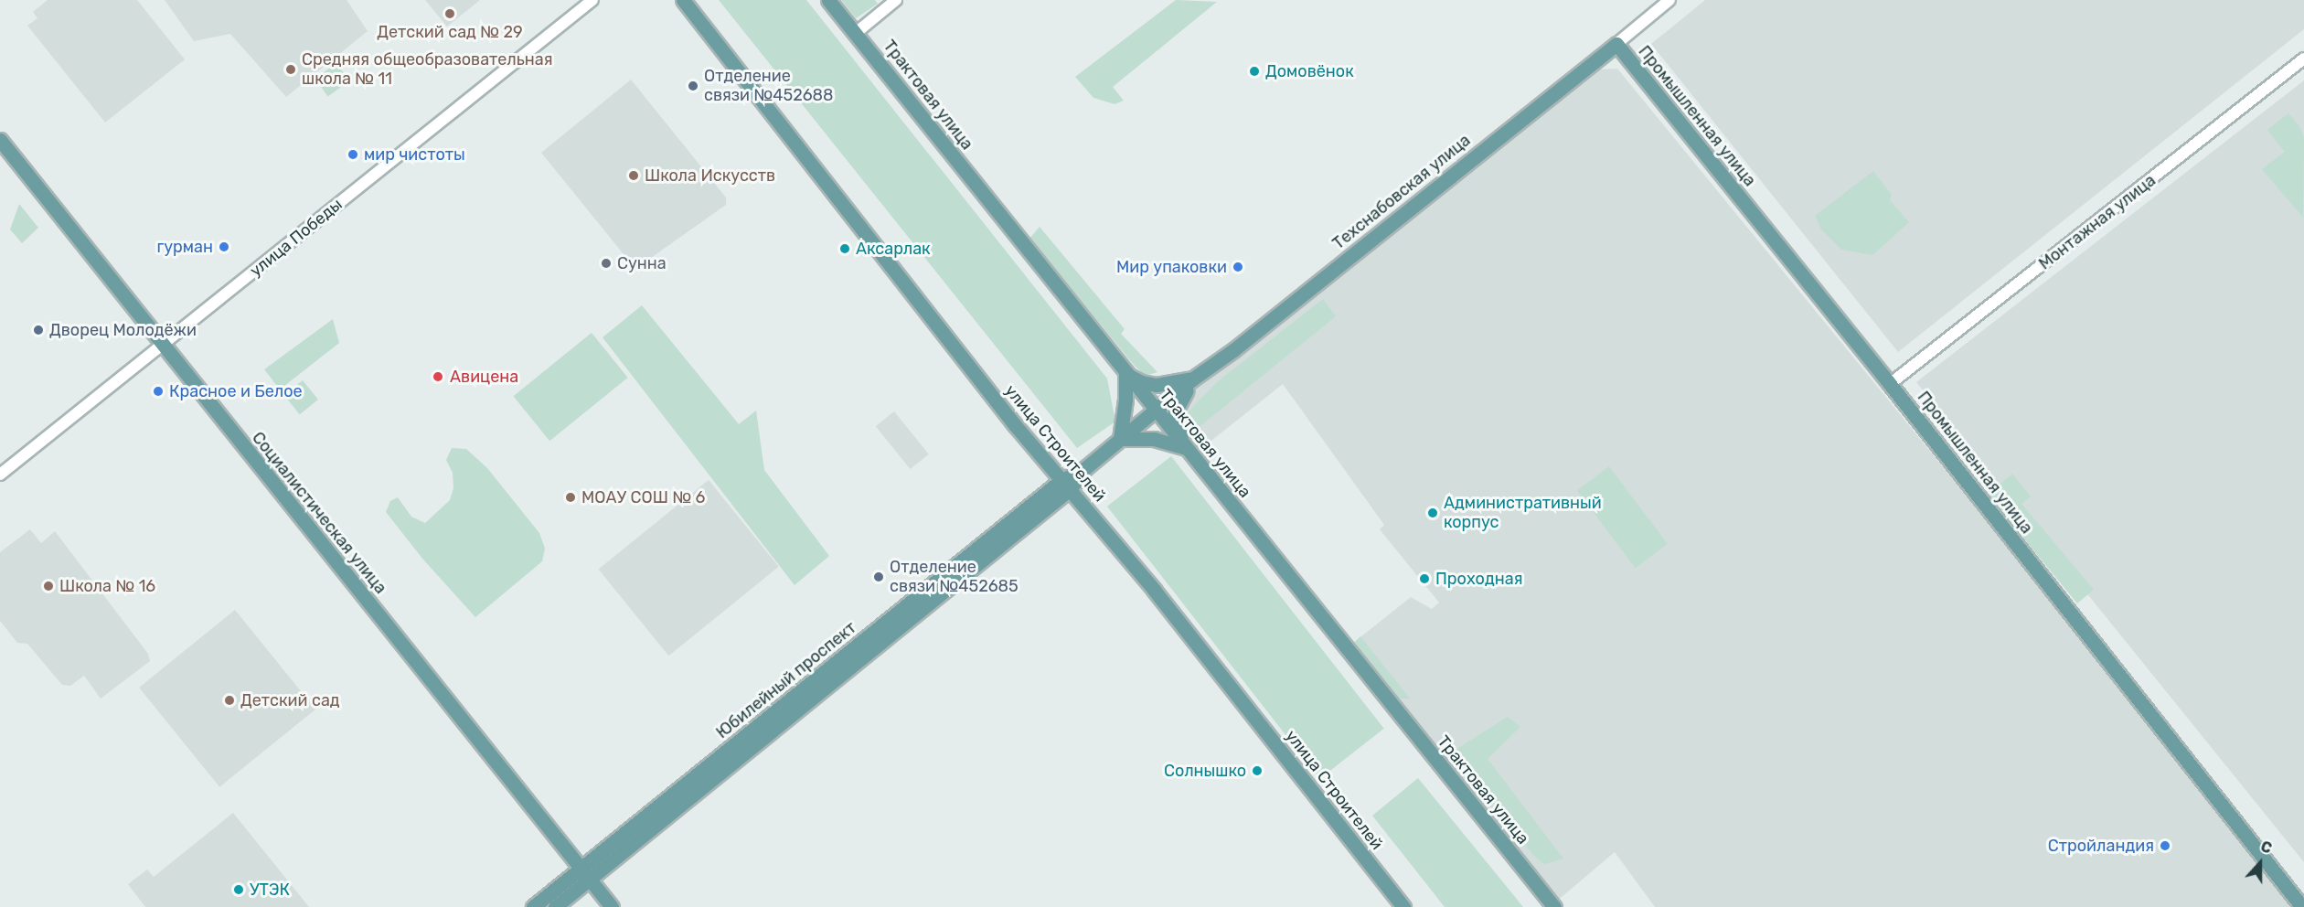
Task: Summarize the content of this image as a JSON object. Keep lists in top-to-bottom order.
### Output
{
  "streets": {
    "main road": [
      "Трактовая улица",
      "Промышленная улица",
      "Техснабовская улица",
      "улица Строителей",
      "Социалистическая улица"
    ],
    "street": ["Монтажная улица", "улица Победы"]
  },
  "crossings": [
    ["Трактовая улица", "Техснабовская улица"],
    ["Промышленная улица", "Техснабовская улица"],
    ["Промышленная улица", "Монтажная улица"],
    ["Техснабовская улица", "улица Строителей"],
    ["Техснабовская улица", "Социалистическая улица"],
    ["улица Победы", "Социалистическая улица"]
  ],
  "places": [
    "Детский сад № 29",
    "Средняя общеобразовательная школа № 11",
    "Домовёнок",
    "Отделение связи №452688",
    "мир чистоты",
    "Школа Искусств",
    "гурман",
    "Аксарлак",
    "Сунна",
    "Мир упаковки",
    "Дворец Молодёжи",
    "Авицена",
    "Красное и Белое",
    "МОАУ СОШ № 6",
    "Административный корпус",
    "Отделение связи №452685",
    "Проходная",
    "Школа № 16",
    "Детский сад",
    "Солнышко",
    "Стройландия",
    "УТЭК"
  ],
  "north": "top"
}
